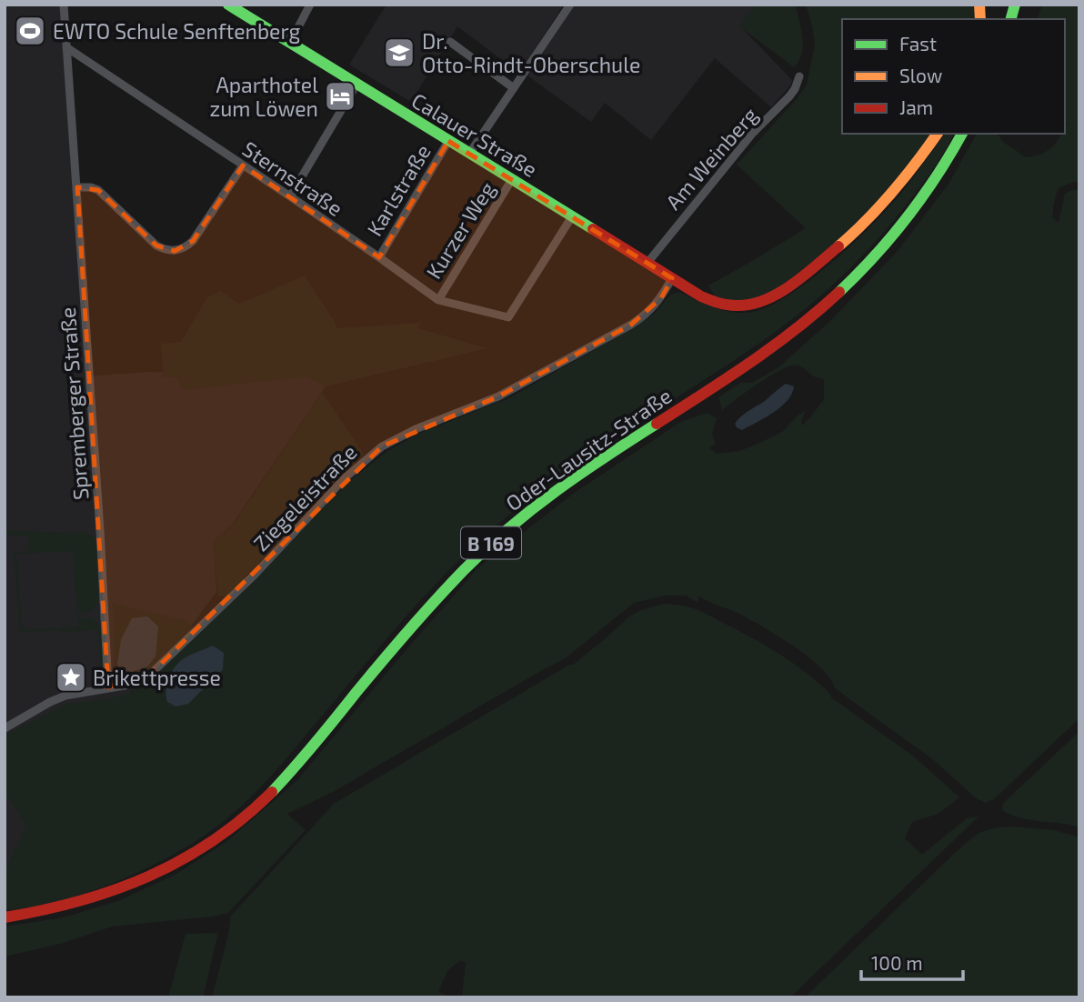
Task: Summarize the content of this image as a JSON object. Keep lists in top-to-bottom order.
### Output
{
  "streets": {
    "main road": ["Calauer Straße", "Oder-Lausitz-Straße", "B 169"],
    "street": [
      "Am Weinberg",
      "Sternstraße",
      "Karlstraße",
      "Kurzer Weg",
      "Spremberger Straße",
      "Ziegeleistraße"
    ]
  },
  "crossings": [
    ["Calauer Straße", "Am Weinberg"],
    ["Calauer Straße", "Sternstraße"],
    ["Calauer Straße", "Karlstraße"],
    ["Calauer Straße", "Kurzer Weg"],
    ["Calauer Straße", "Ziegeleistraße"],
    ["Sternstraße", "Karlstraße"],
    ["Sternstraße", "Kurzer Weg"],
    ["Sternstraße", "Spremberger Straße"],
    ["Spremberger Straße", "Ziegeleistraße"]
  ],
  "places": {
    "sports": ["EWTO Schule Senftenberg"],
    "school or university": ["Dr. Otto-Rindt-Oberschule"],
    "hotel": ["Aparthotel zum Löwen"],
    "place": ["Brikettpresse"]
  },
  "legend": ["Fast", "Slow", "Jam"],
  "scale_bar": "100 m"
}
